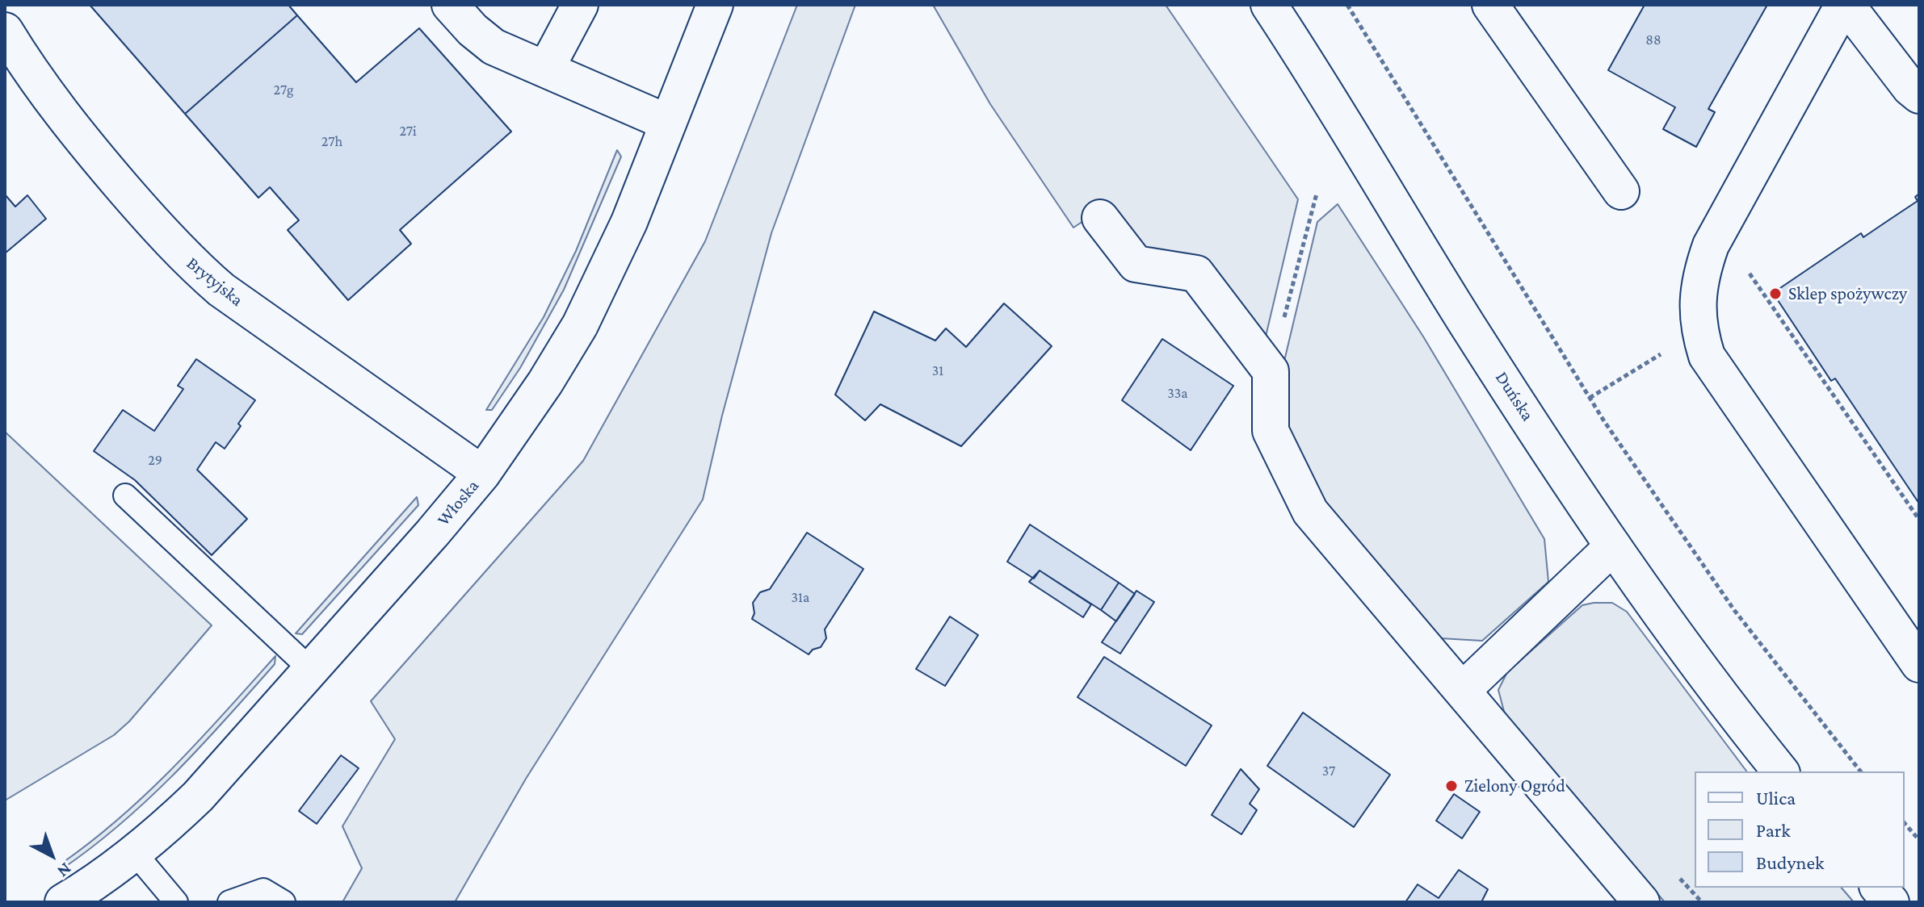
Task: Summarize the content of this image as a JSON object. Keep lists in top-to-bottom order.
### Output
{
  "streets": {
    "street": ["Brytyjska", "Duńska", "Włoska"]
  },
  "crossings": [
    ["Brytyjska", "Włoska"]
  ],
  "places": ["Sklep spożywczy", "Zielony Ogród"],
  "house_numbers": [
    "88",
    "27g",
    "27i",
    "27h",
    "31",
    "33a",
    "29",
    "31a",
    "37"
  ],
  "legend": ["Ulica", "Park", "Budynek"],
  "north": "bottom right"
}
